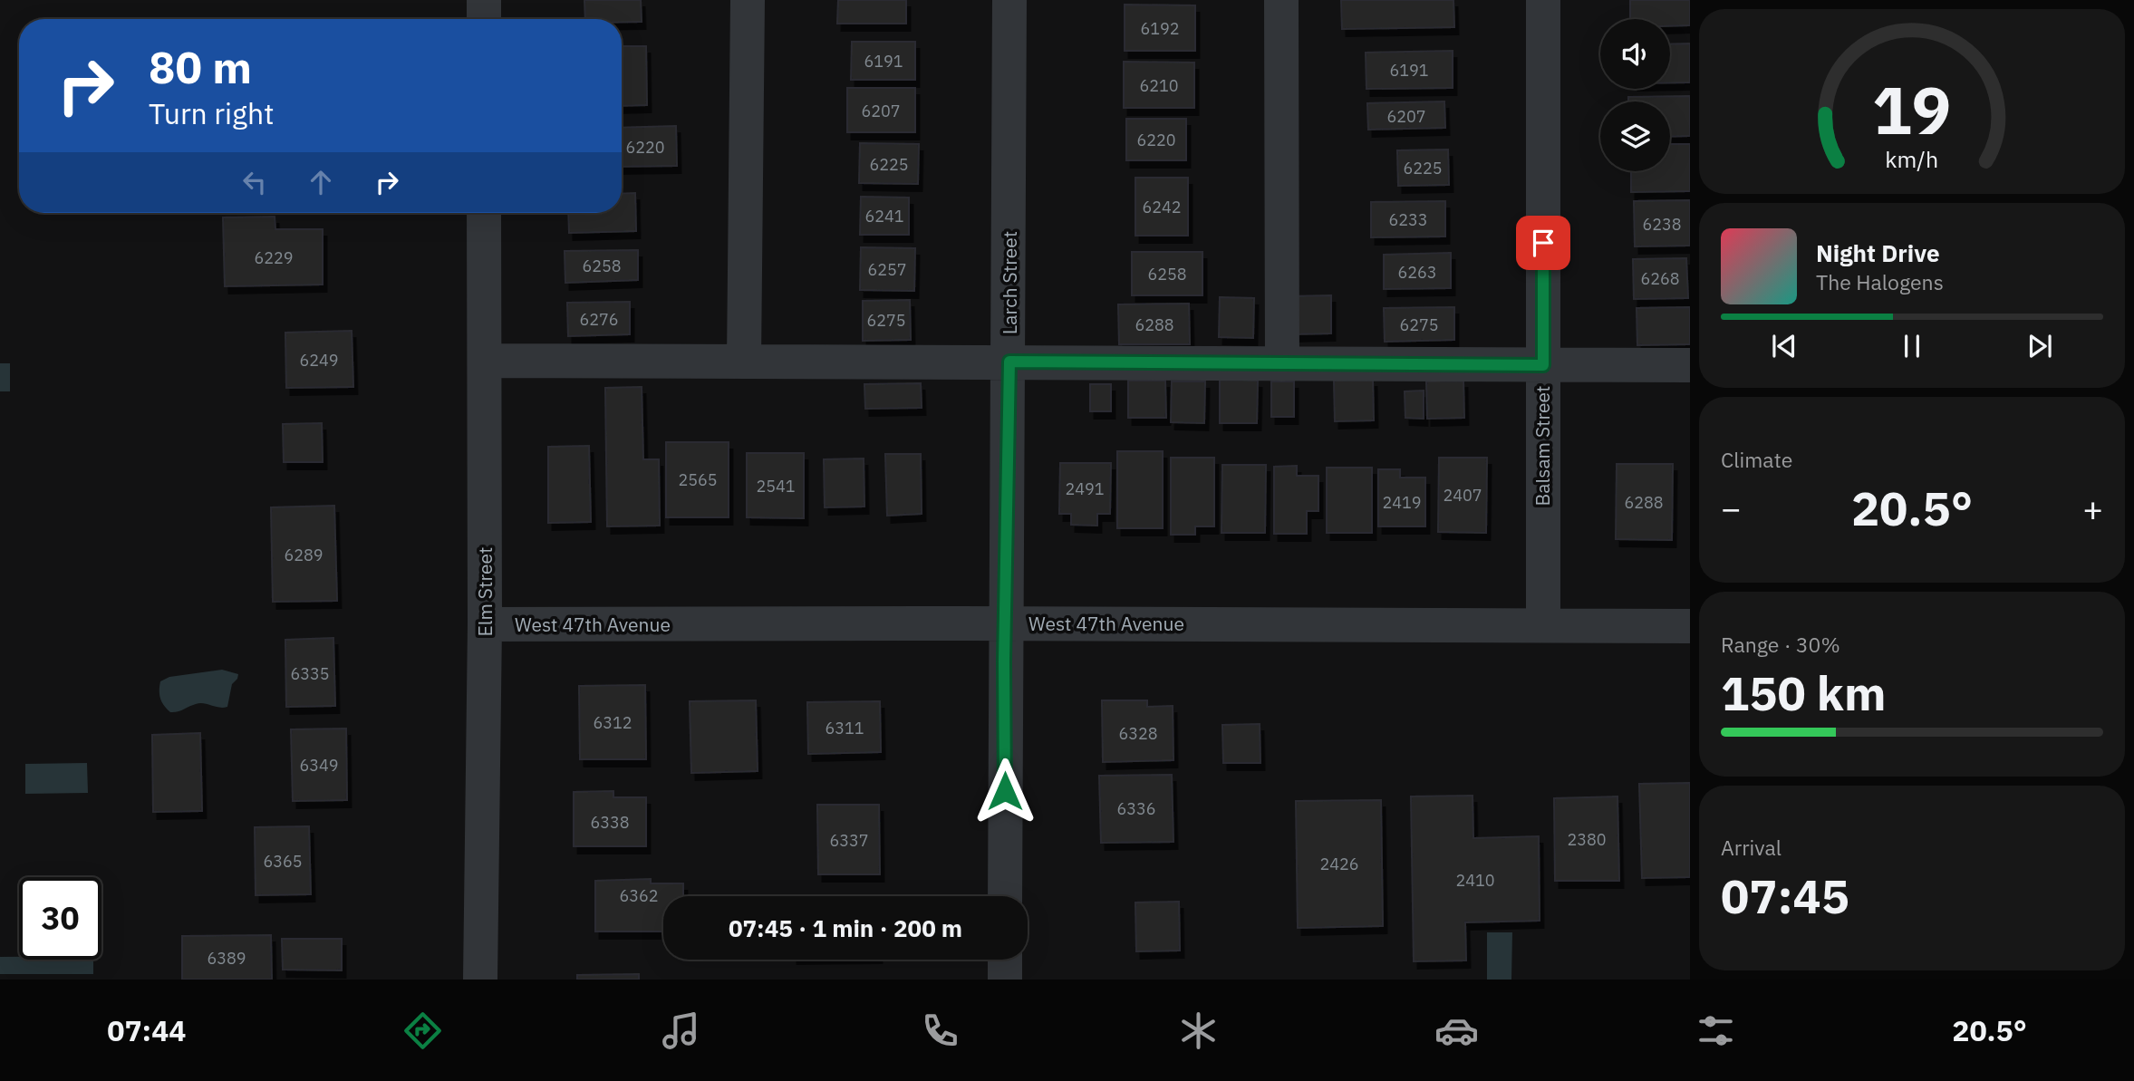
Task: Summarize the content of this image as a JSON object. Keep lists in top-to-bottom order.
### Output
{
  "streets": {
    "street": [
      "Larch Street",
      "Balsam Street",
      "Elm Street",
      "West 47th Avenue"
    ]
  },
  "crossings": [
    ["Larch Street", "West 47th Avenue"],
    ["Balsam Street", "West 47th Avenue"],
    ["Elm Street", "West 47th Avenue"]
  ],
  "house_numbers": [
    "6192",
    "6191",
    "6191",
    "6210",
    "6207",
    "6207",
    "6220",
    "6220",
    "6225",
    "6225",
    "6242",
    "6241",
    "6233",
    "6238",
    "6229",
    "6258",
    "6257",
    "6263",
    "6258",
    "6268",
    "6276",
    "6275",
    "6288",
    "6275",
    "6249",
    "2565",
    "2541",
    "2491",
    "2407",
    "2419",
    "6288",
    "6289",
    "6335",
    "6312",
    "6311",
    "6328",
    "6349",
    "6336",
    "6338",
    "2380",
    "6337",
    "6365",
    "2426",
    "2410",
    "6362",
    "6389"
  ],
  "page": {
    "turn": ["80 m", "Turn right"],
    "song": ["Night Drive", "The Halogens"],
    "tile": [
      "Climate",
      ["Range · 30%", "150 km"],
      ["Arrival", "07:45"]
    ],
    "heat": ["−", "20.5°", "+"],
    "limit": "30",
    "trip": "07:45 · 1 min · 200 m",
    "tabs": ["07:44", "20.5°"],
    "gauge": ["19", "km/h"]
  }
}
